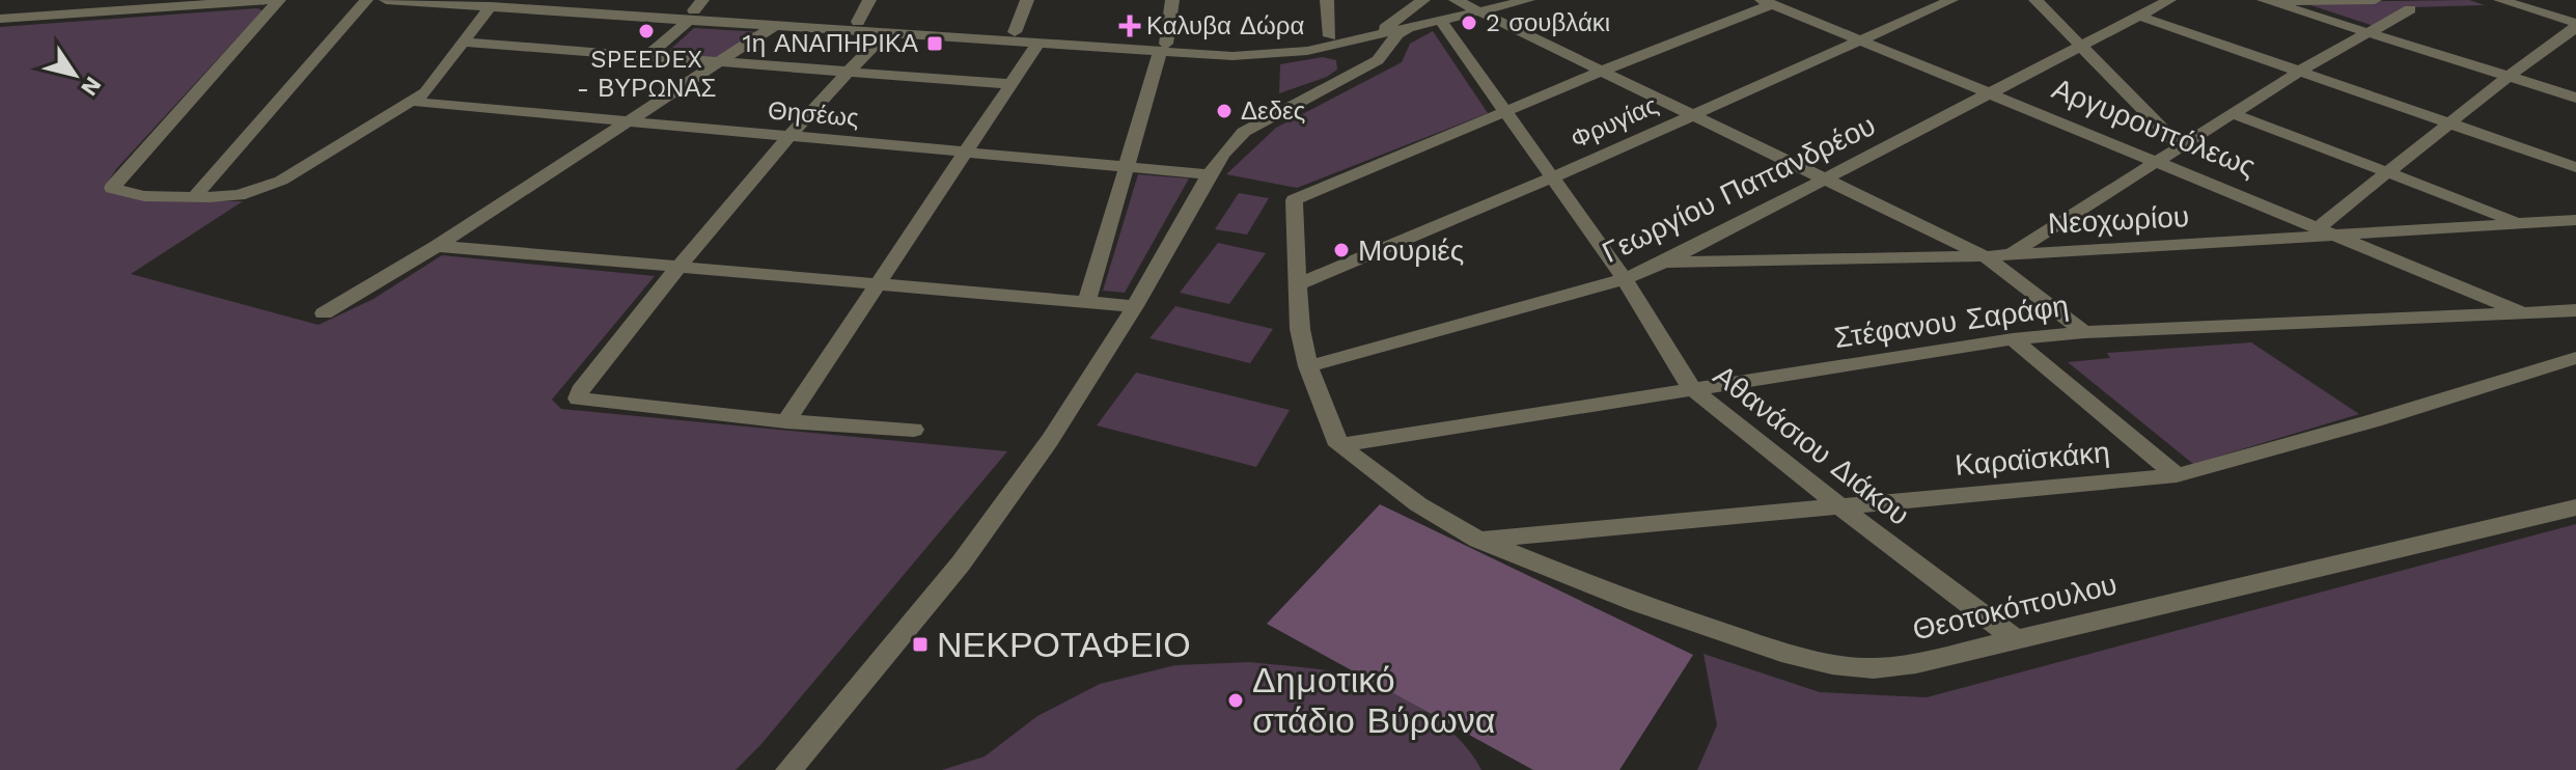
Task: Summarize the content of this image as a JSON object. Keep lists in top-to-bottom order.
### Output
{
  "streets": {
    "street": [
      "Θησέως",
      "Φρυγίας",
      "Αργυρουπόλεως",
      "Γεωργίου Παπανδρέου",
      "Νεοχωρίου",
      "Στέφανου Σαράφη",
      "Αθανάσιου Διάκου",
      "Καραϊσκάκη",
      "Θεοτοκόπουλου"
    ]
  },
  "crossings": [
    ["Φρυγίας", "Αργυρουπόλεως"],
    ["Φρυγίας", "Αθανάσιου Διάκου"],
    ["Αργυρουπόλεως", "Γεωργίου Παπανδρέου"],
    ["Αργυρουπόλεως", "Νεοχωρίου"],
    ["Αργυρουπόλεως", "Στέφανου Σαράφη"],
    ["Γεωργίου Παπανδρέου", "Νεοχωρίου"],
    ["Γεωργίου Παπανδρέου", "Αθανάσιου Διάκου"],
    ["Στέφανου Σαράφη", "Αθανάσιου Διάκου"],
    ["Στέφανου Σαράφη", "Θεοτοκόπουλου"],
    ["Αθανάσιου Διάκου", "Καραϊσκάκη"],
    ["Αθανάσιου Διάκου", "Θεοτοκόπουλου"],
    ["Καραϊσκάκη", "Θεοτοκόπουλου"]
  ],
  "places": {
    "other": [
      "2 σουβλάκι",
      "SPEEDEX - ΒΥΡΩΝΑΣ",
      "Δεδες",
      "Μουριές",
      "Δημοτικό στάδιο Βύρωνα"
    ],
    "health": ["Καλυβα Δώρα"],
    "transit": ["1η ΑΝΑΠΗΡΙΚΑ", "ΝΕΚΡΟΤΑΦΕΙΟ"]
  },
  "north": "bottom right"
}
